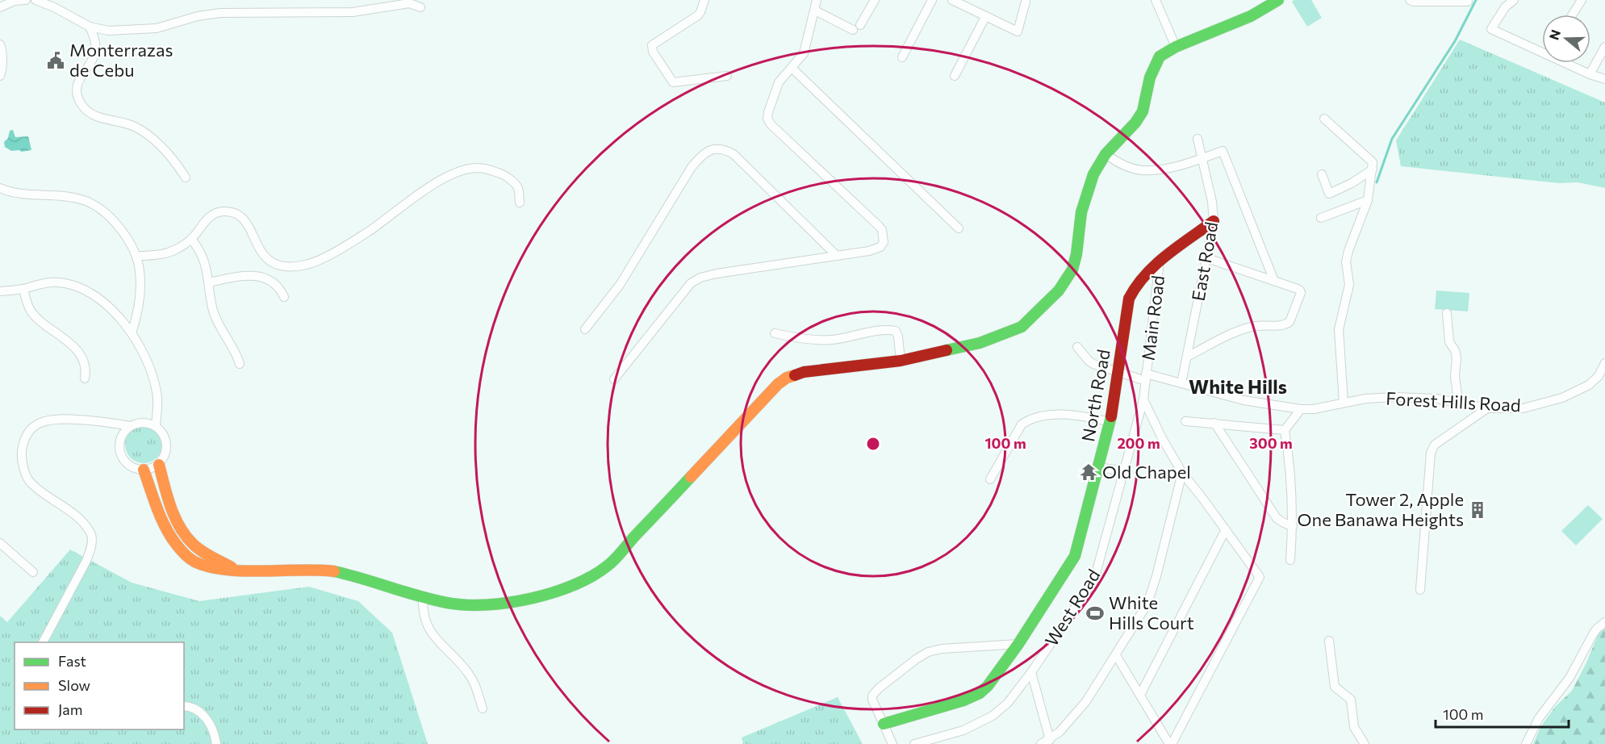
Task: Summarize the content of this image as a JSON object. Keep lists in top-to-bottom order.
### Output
{
  "streets": {
    "street": [
      "East Road",
      "Main Road",
      "North Road",
      "Forest Hills Road",
      "West Road"
    ]
  },
  "crossings": [
    ["East Road", "North Road"],
    ["East Road", "Forest Hills Road"],
    ["Main Road", "North Road"],
    ["Main Road", "Forest Hills Road"],
    ["Main Road", "West Road"],
    ["North Road", "Forest Hills Road"],
    ["Forest Hills Road", "West Road"]
  ],
  "districts": ["White Hills"],
  "places": {
    "public building": ["Monterrazas de Cebu"],
    "temple": ["Old Chapel"],
    "building": ["Tower 2, Apple One Banawa Heights"],
    "sports": ["White Hills Court"]
  },
  "legend": ["Fast", "Slow", "Jam"],
  "scale_bar": "100 m",
  "north": "left",
  "rings": ["100 m", "200 m", "300 m"]
}
